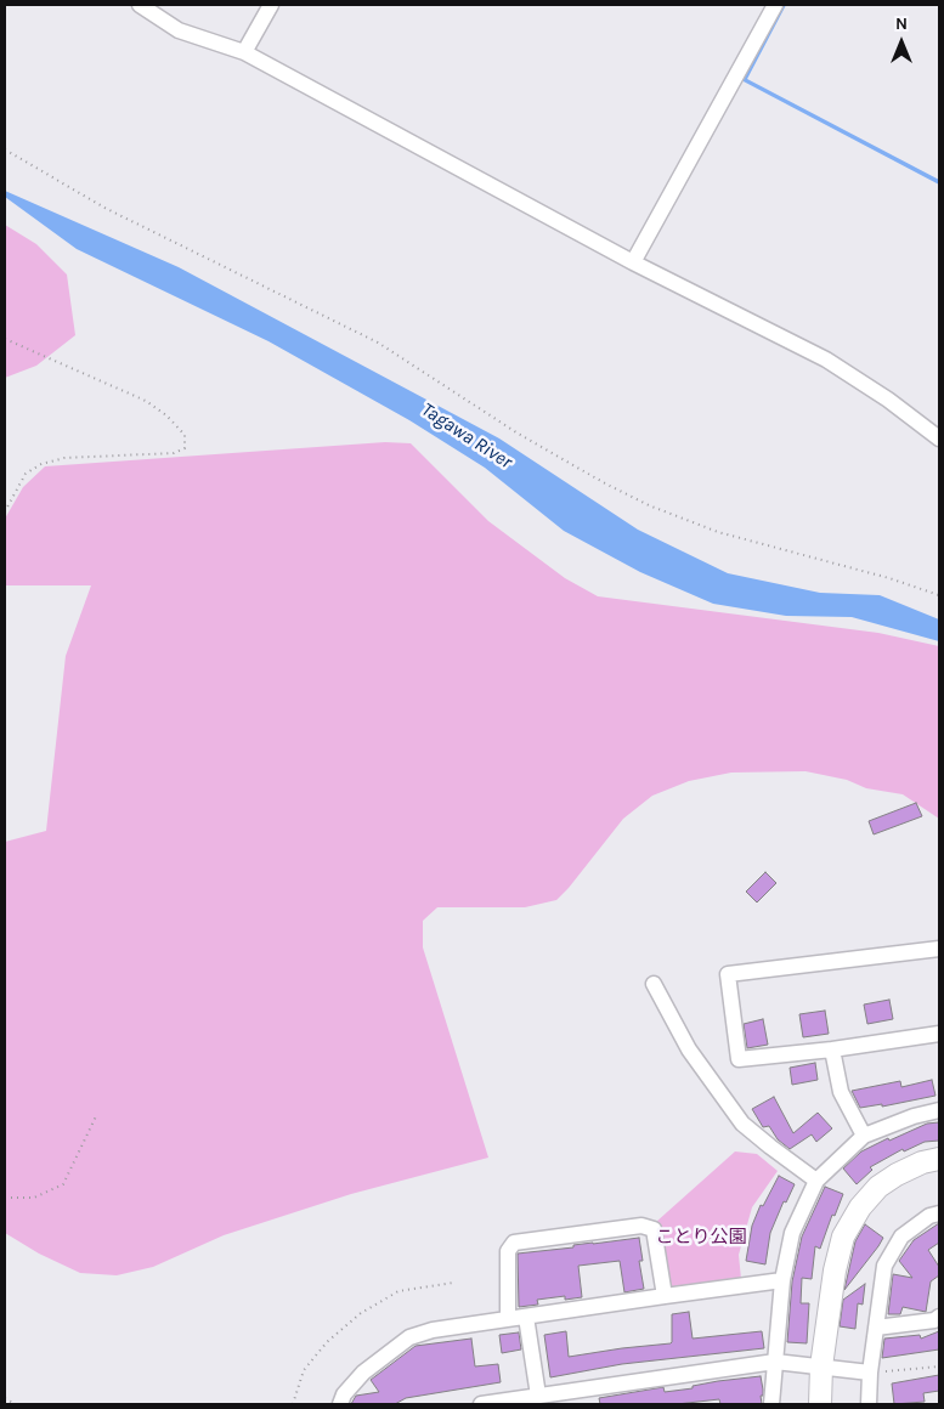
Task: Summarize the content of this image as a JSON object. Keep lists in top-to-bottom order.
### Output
{
  "water": ["Tagawa River"],
  "parks": ["ことり公園"],
  "north": "top"
}
